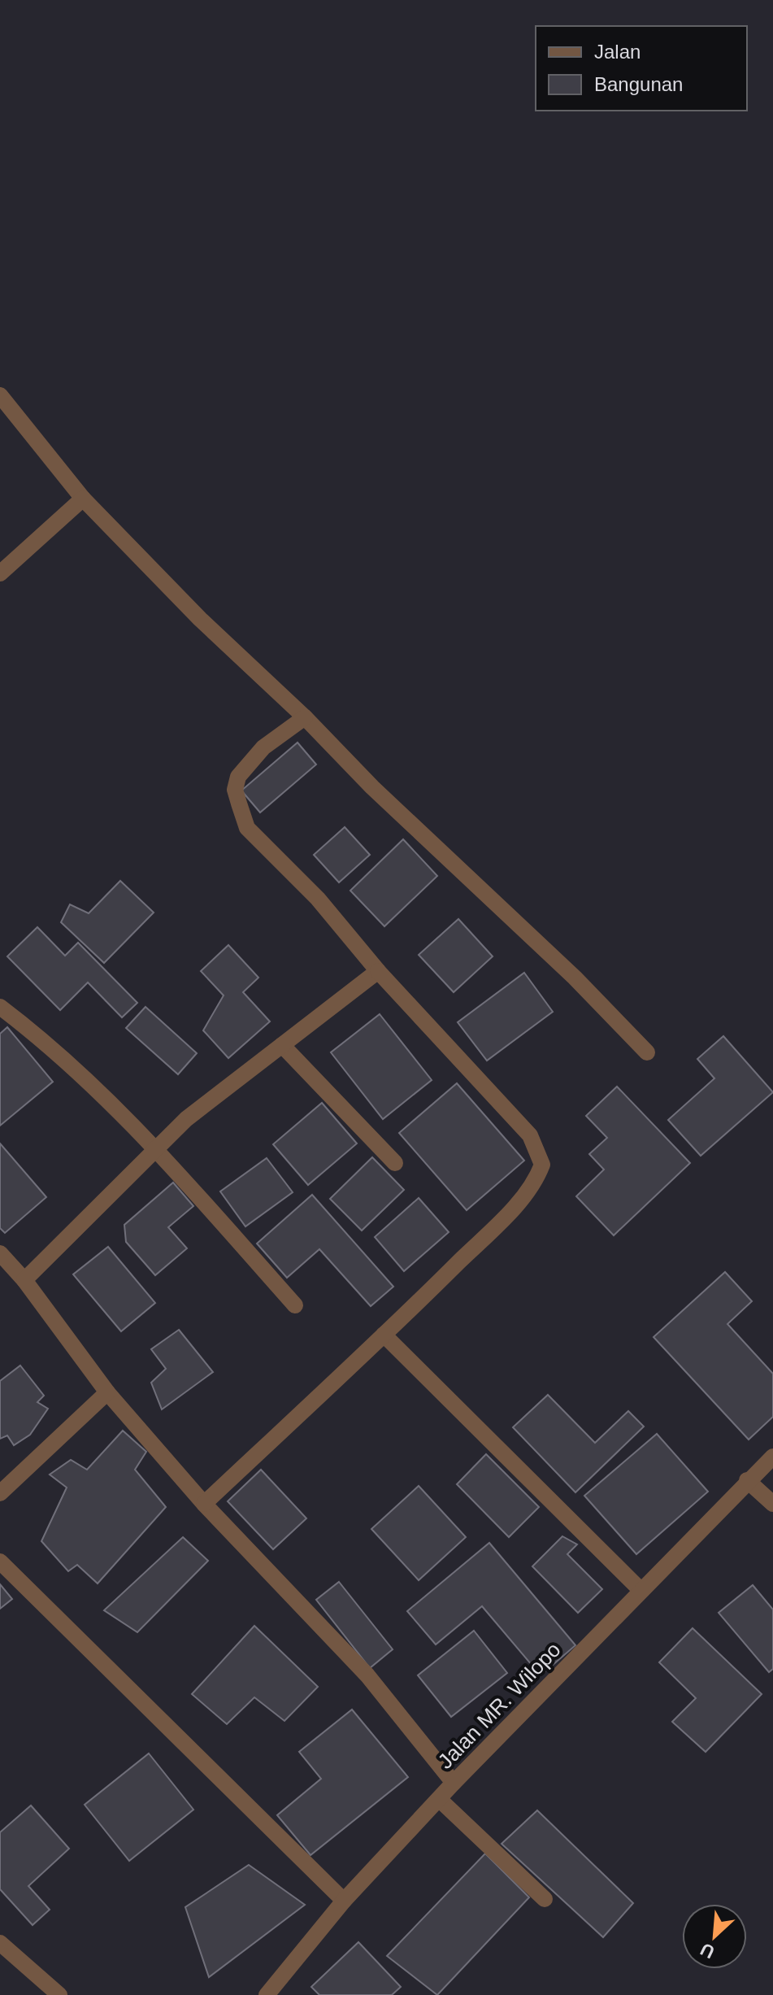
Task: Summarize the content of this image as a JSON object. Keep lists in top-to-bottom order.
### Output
{
  "streets": {
    "street": ["Jalan MR. Wilopo"]
  },
  "legend": ["Jalan", "Bangunan"],
  "north": "bottom left"
}
